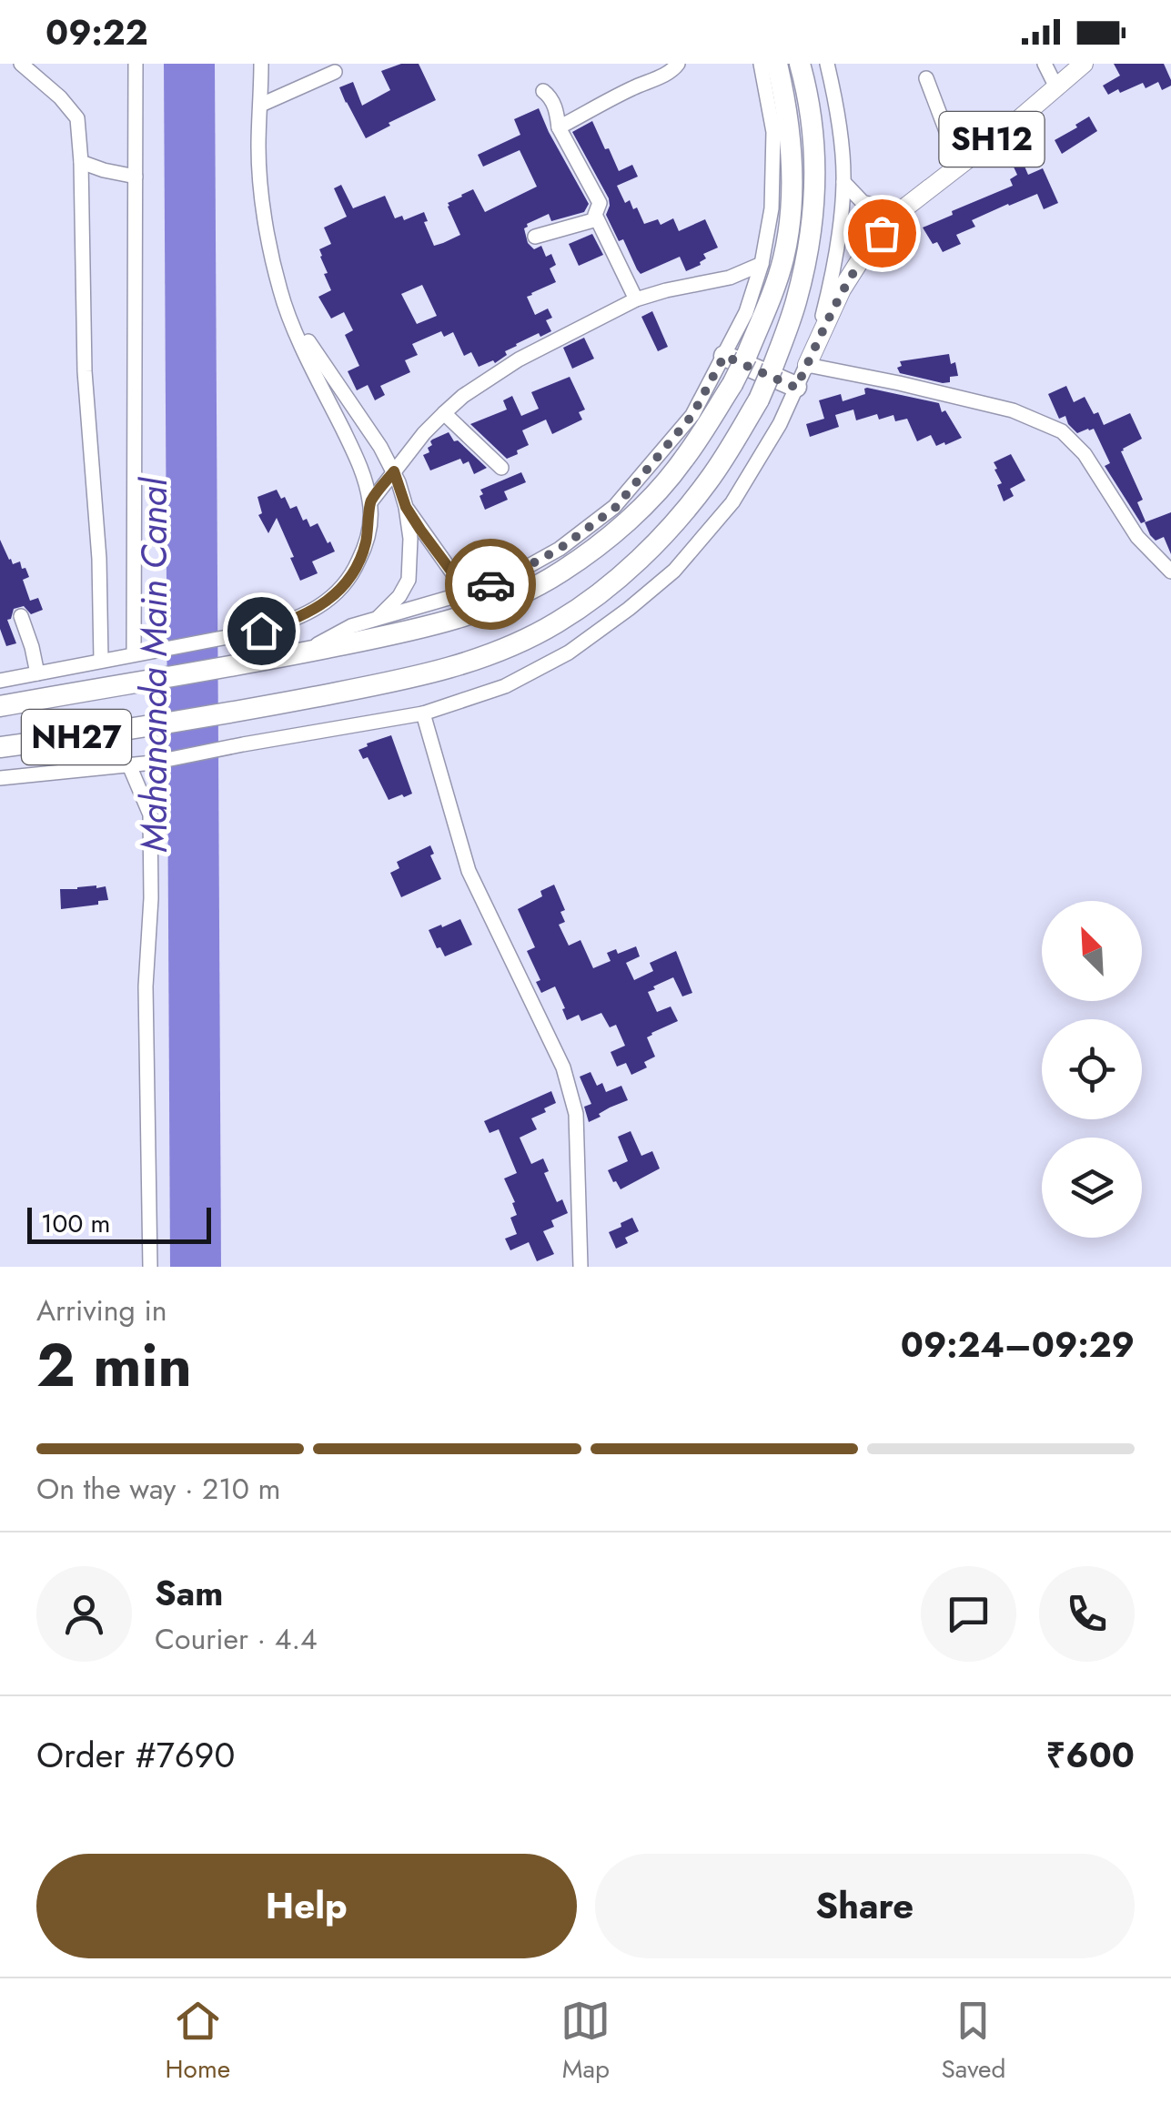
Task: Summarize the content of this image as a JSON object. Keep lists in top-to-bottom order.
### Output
{
  "streets": {
    "highway": ["NH27"],
    "main road": ["SH12"]
  },
  "water": ["Mahananda Main Canal"],
  "scale_bar": "100 m",
  "north": "top left",
  "page": {
    "status": "09:22",
    "scale": "100 m",
    "heading": ["2 min", "Arriving in", "09:24–09:29"],
    "panel": [
      "Sam",
      "Courier · 4.4",
      "Order #7690",
      "₹600"
    ],
    "bar": "On the way · 210 m",
    "buttons": ["Help", "Share"],
    "tabs": ["Home", "Map", "Saved"]
  }
}
